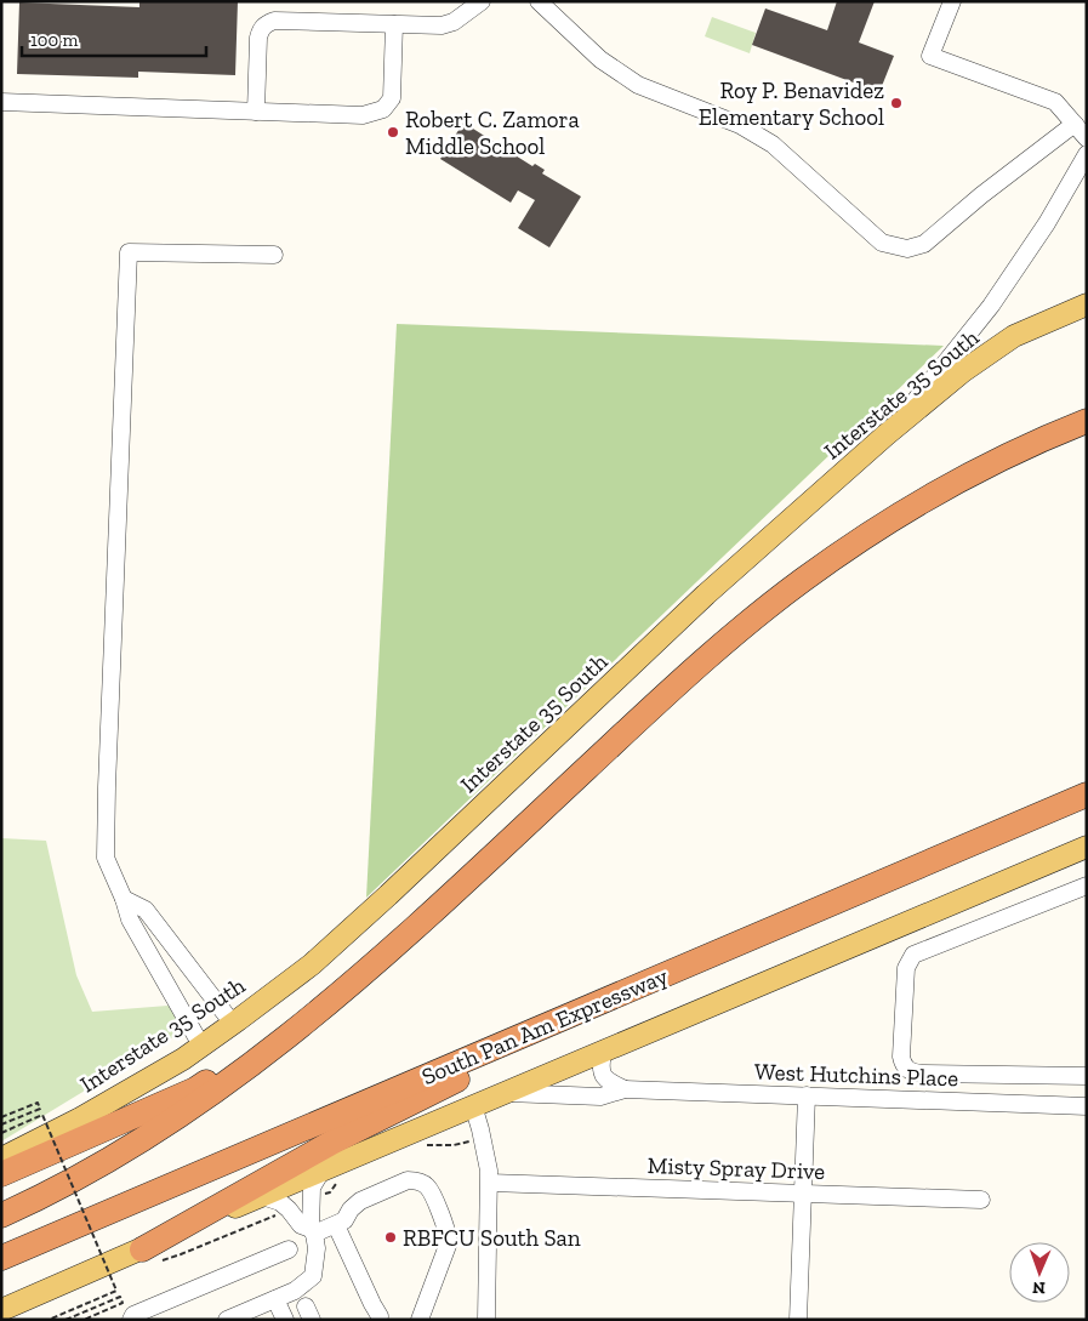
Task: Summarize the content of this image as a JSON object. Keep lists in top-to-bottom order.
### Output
{
  "streets": {
    "highway": ["South Pan Am Expressway"],
    "main road": ["Interstate 35 South"],
    "street": ["West Hutchins Place", "Misty Spray Drive"]
  },
  "places": ["Roy P. Benavidez Elementary School", "Robert C. Zamora Middle School", "RBFCU South San"],
  "scale_bar": "100 m",
  "north": "bottom"
}
